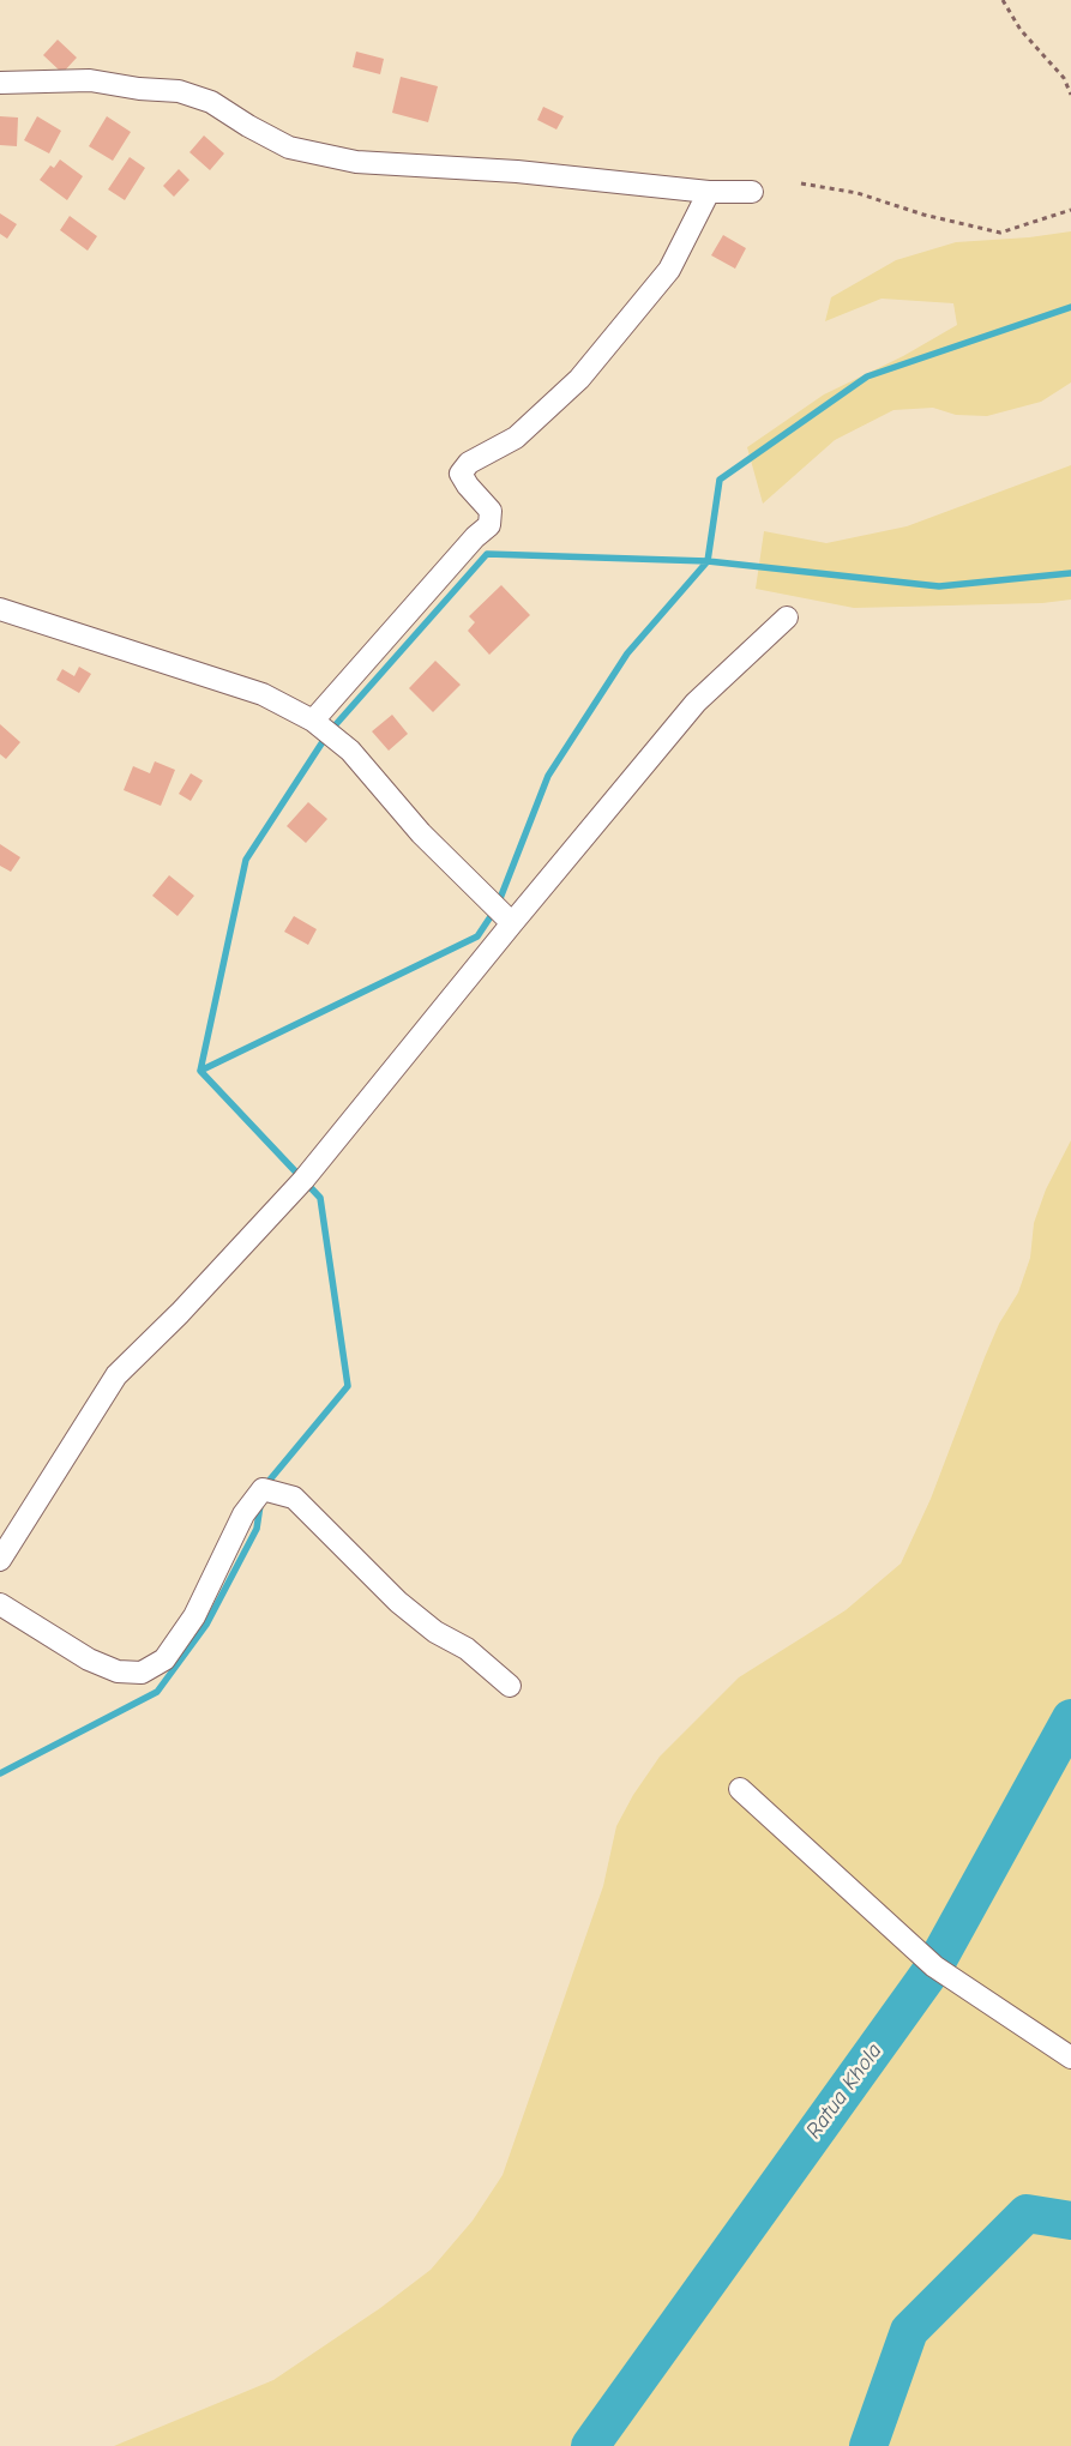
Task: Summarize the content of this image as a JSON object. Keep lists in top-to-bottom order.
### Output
{
  "water": ["Ratua Khola"]
}
